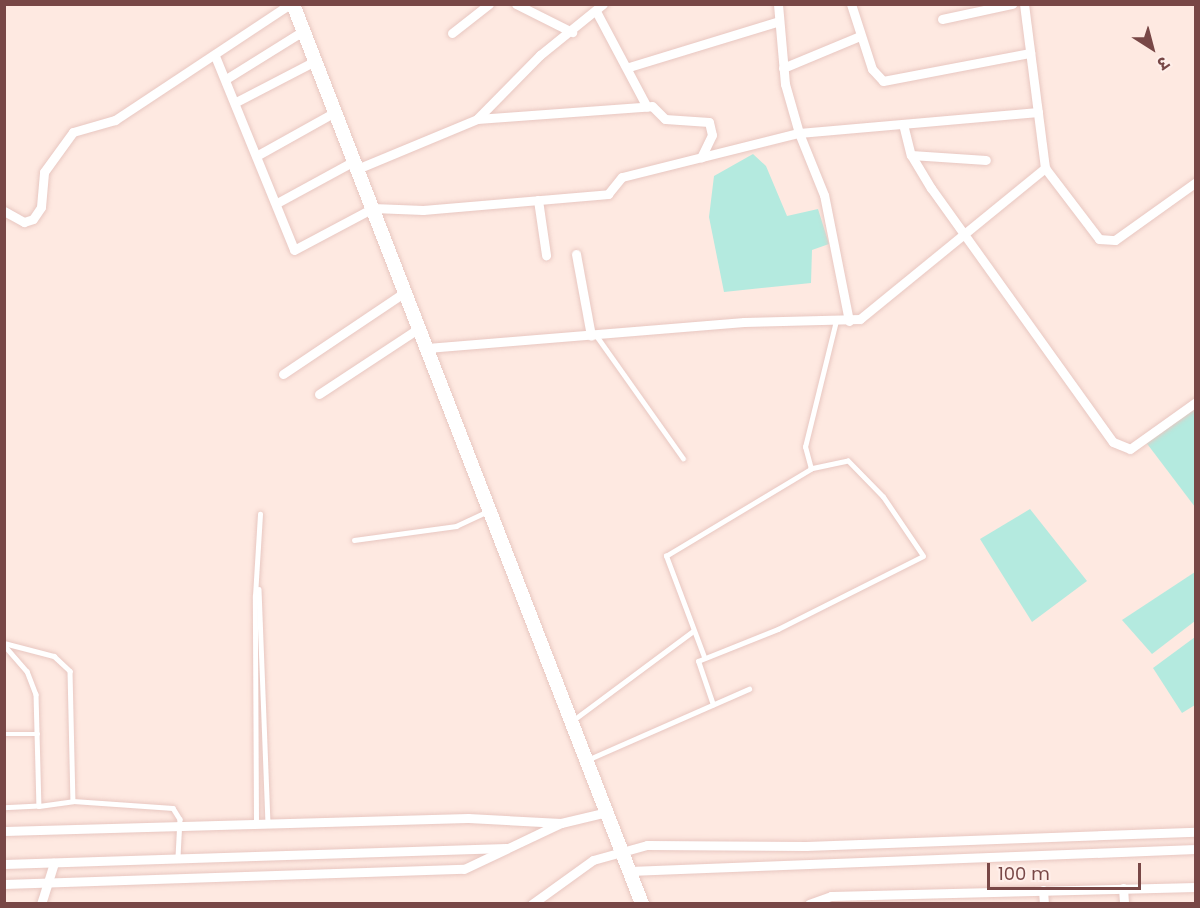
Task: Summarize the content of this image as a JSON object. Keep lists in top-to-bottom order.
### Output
{
  "scale_bar": "100 m",
  "north": "bottom right"
}
